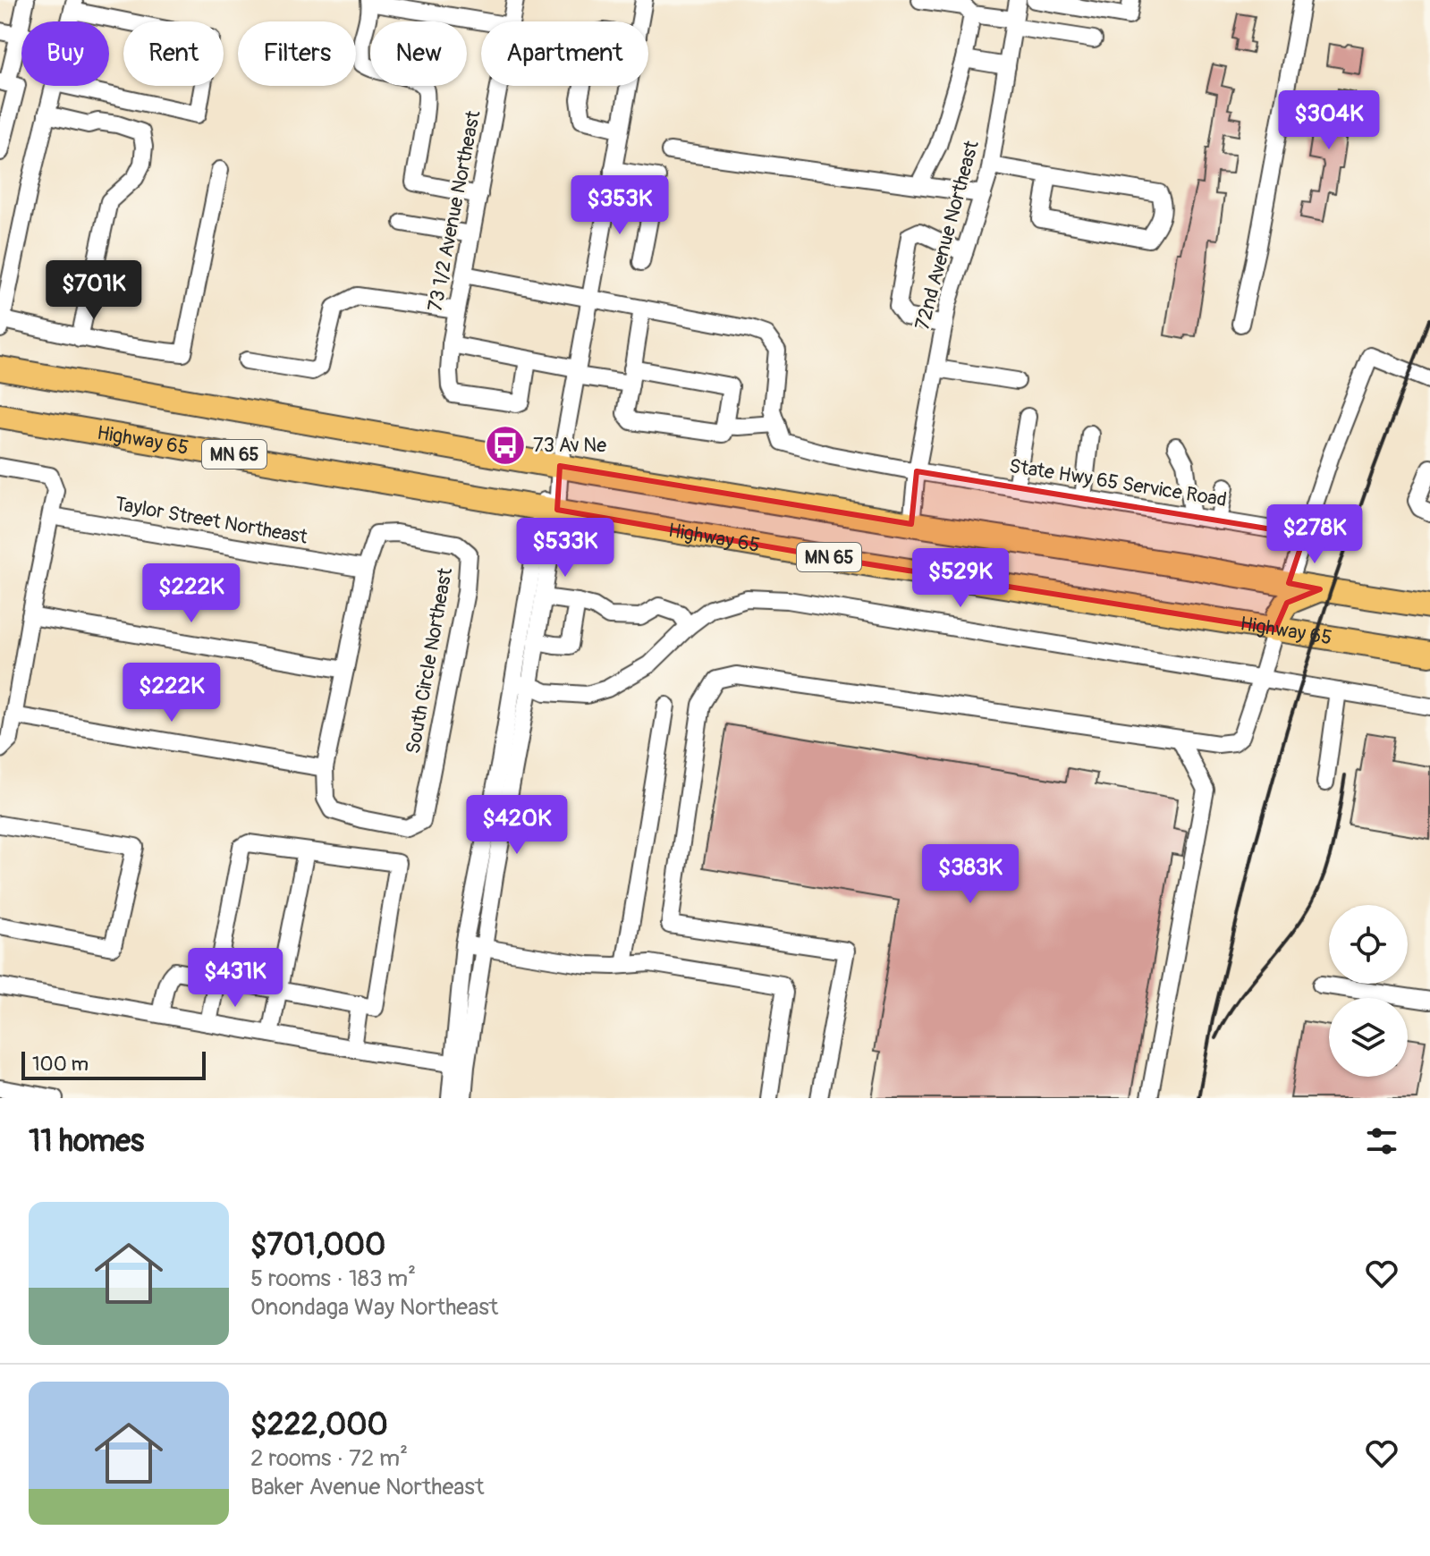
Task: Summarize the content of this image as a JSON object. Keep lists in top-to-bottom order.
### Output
{
  "streets": {
    "highway": ["Highway 65", "MN 65"],
    "street": [
      "73 1/2 Avenue Northeast",
      "72nd Avenue Northeast",
      "State Hwy 65 Service Road",
      "Taylor Street Northeast",
      "South Circle Northeast"
    ]
  },
  "crossings": [
    ["72nd Avenue Northeast", "MN 65"],
    ["72nd Avenue Northeast", "State Hwy 65 Service Road"],
    ["Taylor Street Northeast", "South Circle Northeast"]
  ],
  "places": {
    "bus stop": ["73 Av Ne"]
  },
  "scale_bar": "100 m",
  "page": {
    "chip": [
      "Buy",
      "Rent",
      "Filters",
      "New",
      "Apartment"
    ],
    "price": [
      "$304K",
      "$353K",
      "$701K",
      "$278K",
      "$533K",
      "$529K",
      "$222K",
      "$222K",
      "$420K",
      "$383K",
      "$431K"
    ],
    "scale": "100 m",
    "heading": "11 homes",
    "list": [
      {
        "name": "$701,000",
        "note": "5 rooms · 183 m² · Onondaga Way Northeast"
      },
      {
        "name": "$222,000",
        "note": "2 rooms · 72 m² · Baker Avenue Northeast"
      }
    ]
  }
}
